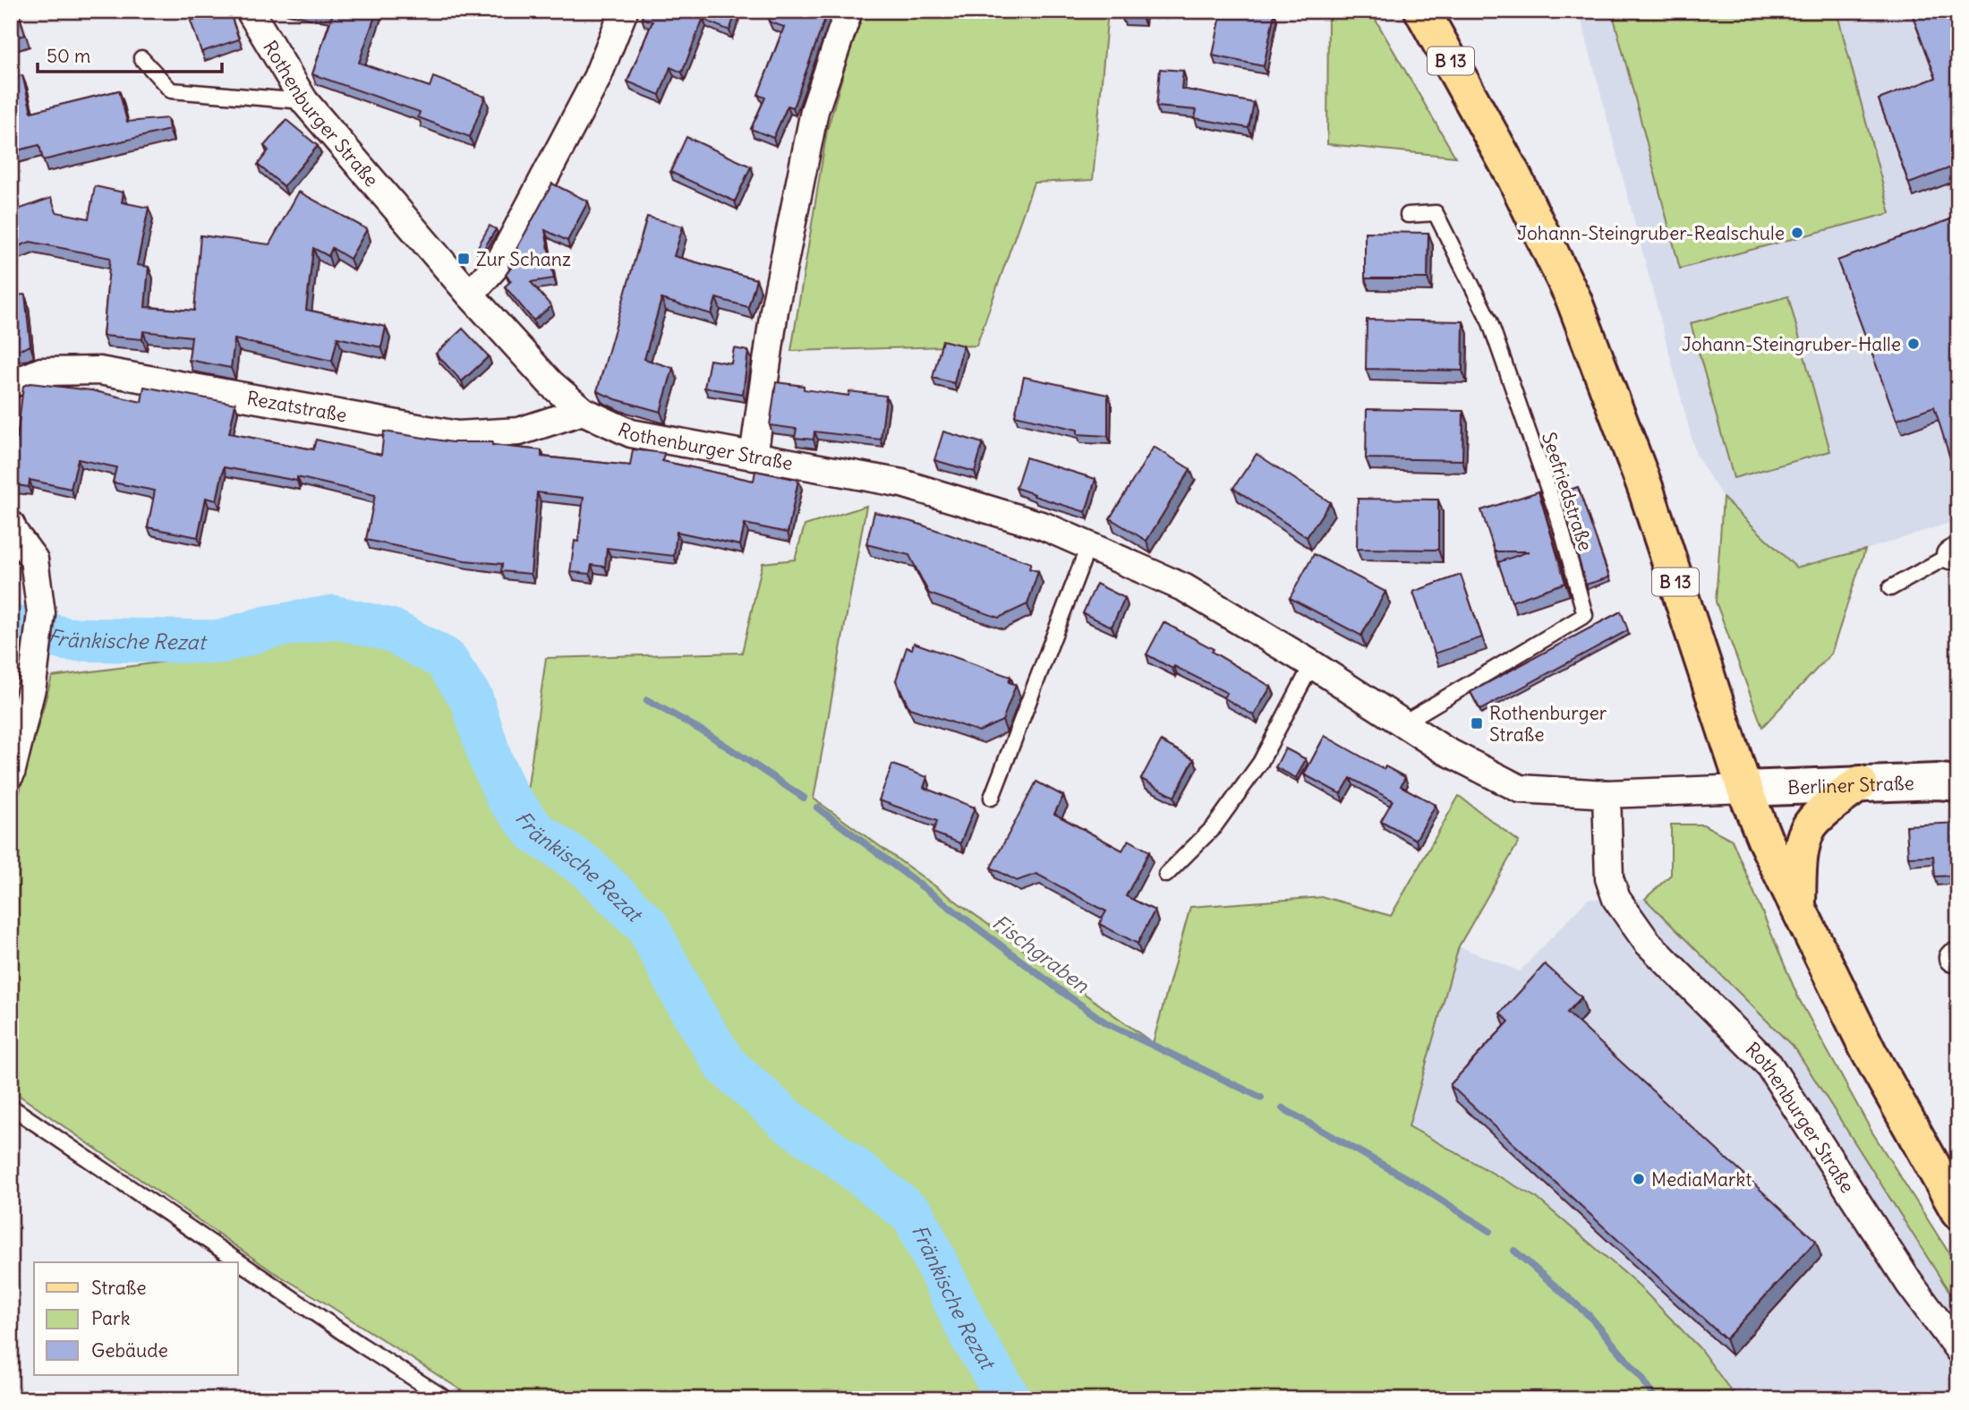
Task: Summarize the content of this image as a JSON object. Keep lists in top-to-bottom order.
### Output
{
  "streets": {
    "main road": ["B 13"],
    "street": ["Rothenburger Straße", "Rezatstraße", "Berliner Straße"],
    "lane": ["Seefriedstraße"]
  },
  "crossings": [
    ["B 13", "Rothenburger Straße"],
    ["B 13", "Berliner Straße"],
    ["Rothenburger Straße", "Rezatstraße"],
    ["Rothenburger Straße", "Seefriedstraße"],
    ["Rothenburger Straße", "Berliner Straße"]
  ],
  "water": ["Fränkische Rezat", "Fischgraben"],
  "places": {
    "other": ["Johann-Steingruber-Realschule", "Johann-Steingruber-Halle", "MediaMarkt"],
    "transit": ["Zur Schanz", "Rothenburger Straße"]
  },
  "legend": ["Straße", "Park", "Gebäude"],
  "scale_bar": "50 m"
}
